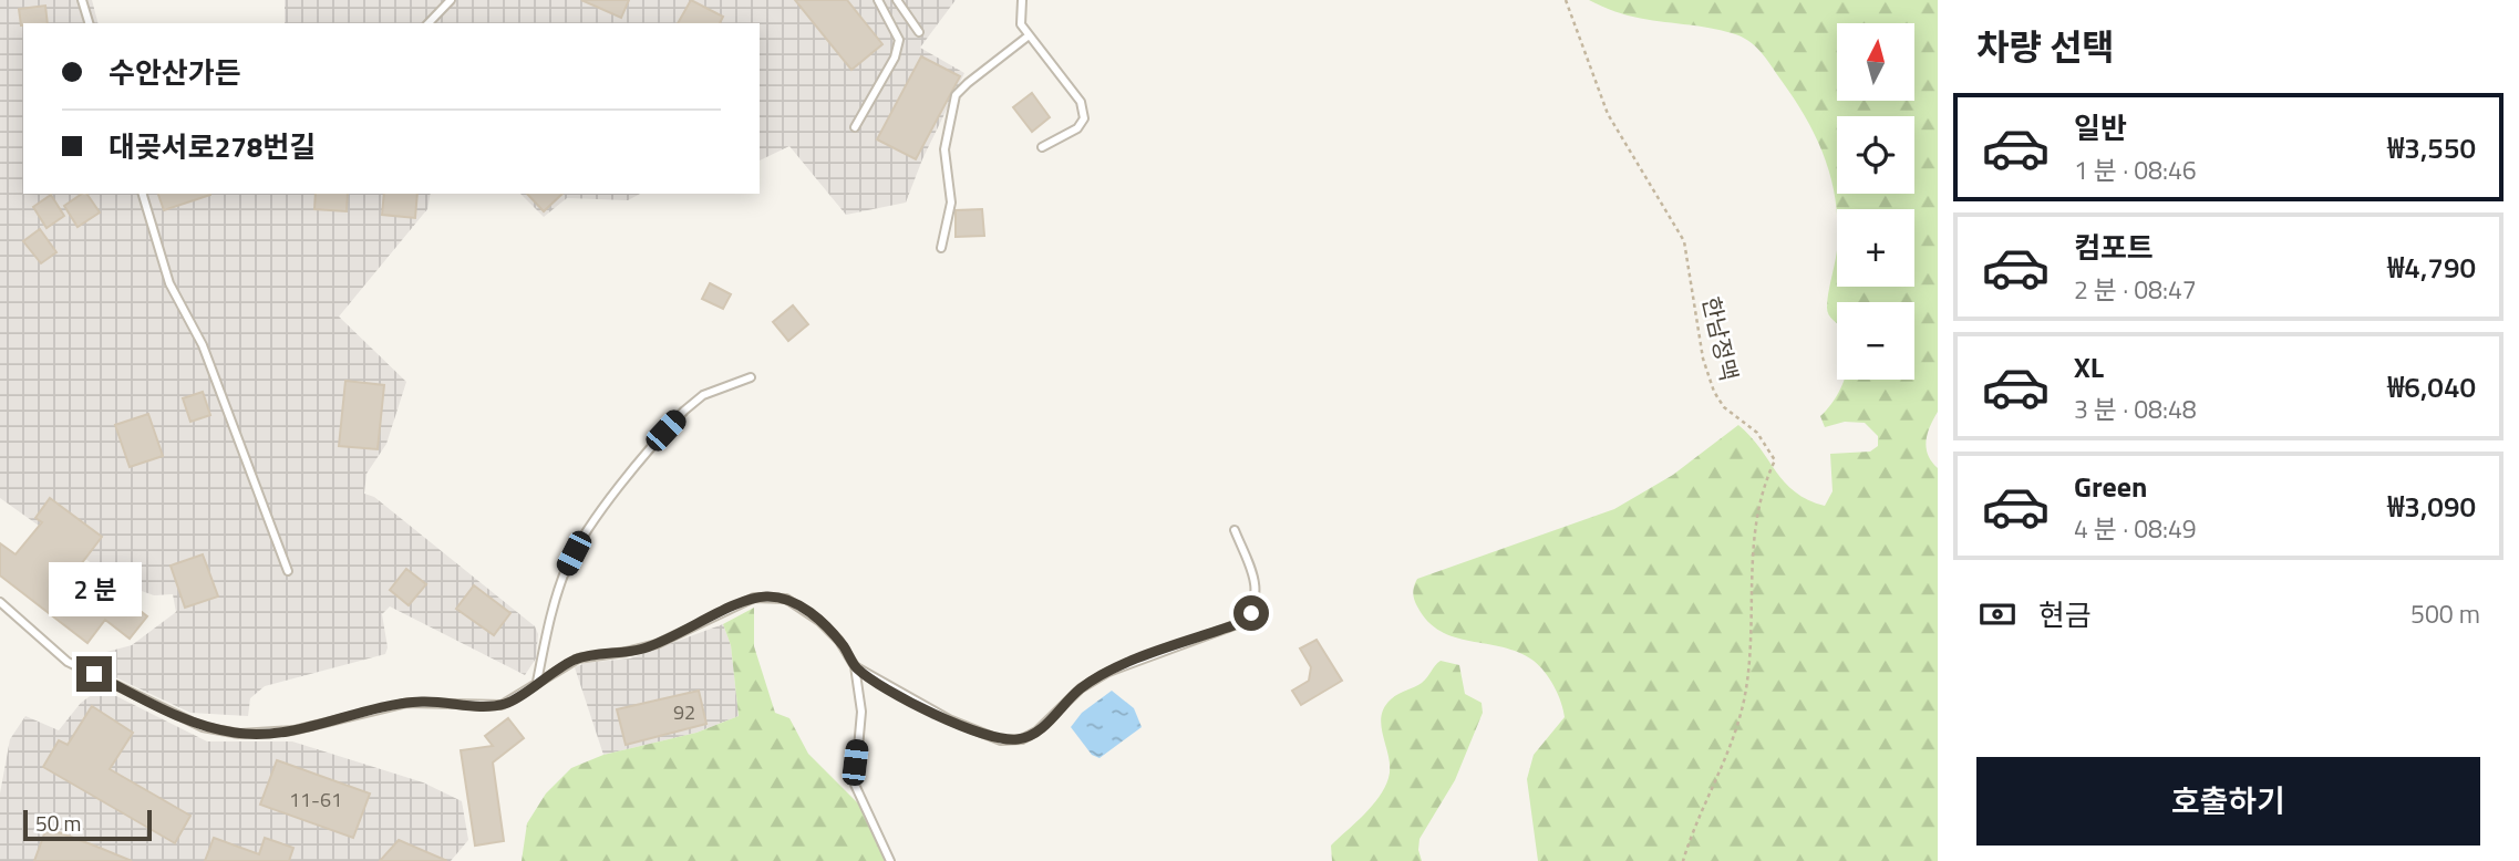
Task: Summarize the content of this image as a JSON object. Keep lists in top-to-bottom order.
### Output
{
  "streets": {
    "path": ["한남정맥"]
  },
  "house_numbers": ["92", "11-61"],
  "scale_bar": "50 m",
  "north": "top",
  "page": {
    "heading": "차량 선택",
    "map_buttons": ["+", "−"],
    "banner": ["수안산가든", "대곶서로278번길"],
    "list": [
      {
        "name": "일반",
        "note": "1 분 · 08:46",
        "value": "₩3,550"
      },
      {
        "name": "컴포트",
        "note": "2 분 · 08:47",
        "value": "₩4,790"
      },
      {
        "name": "XL",
        "note": "3 분 · 08:48",
        "value": "₩6,040"
      },
      {
        "name": "Green",
        "note": "4 분 · 08:49",
        "value": "₩3,090"
      }
    ],
    "bubble": "2 분",
    "pay": ["현금", "500 m"],
    "buttons": "호출하기",
    "scale": "50 m"
  }
}
